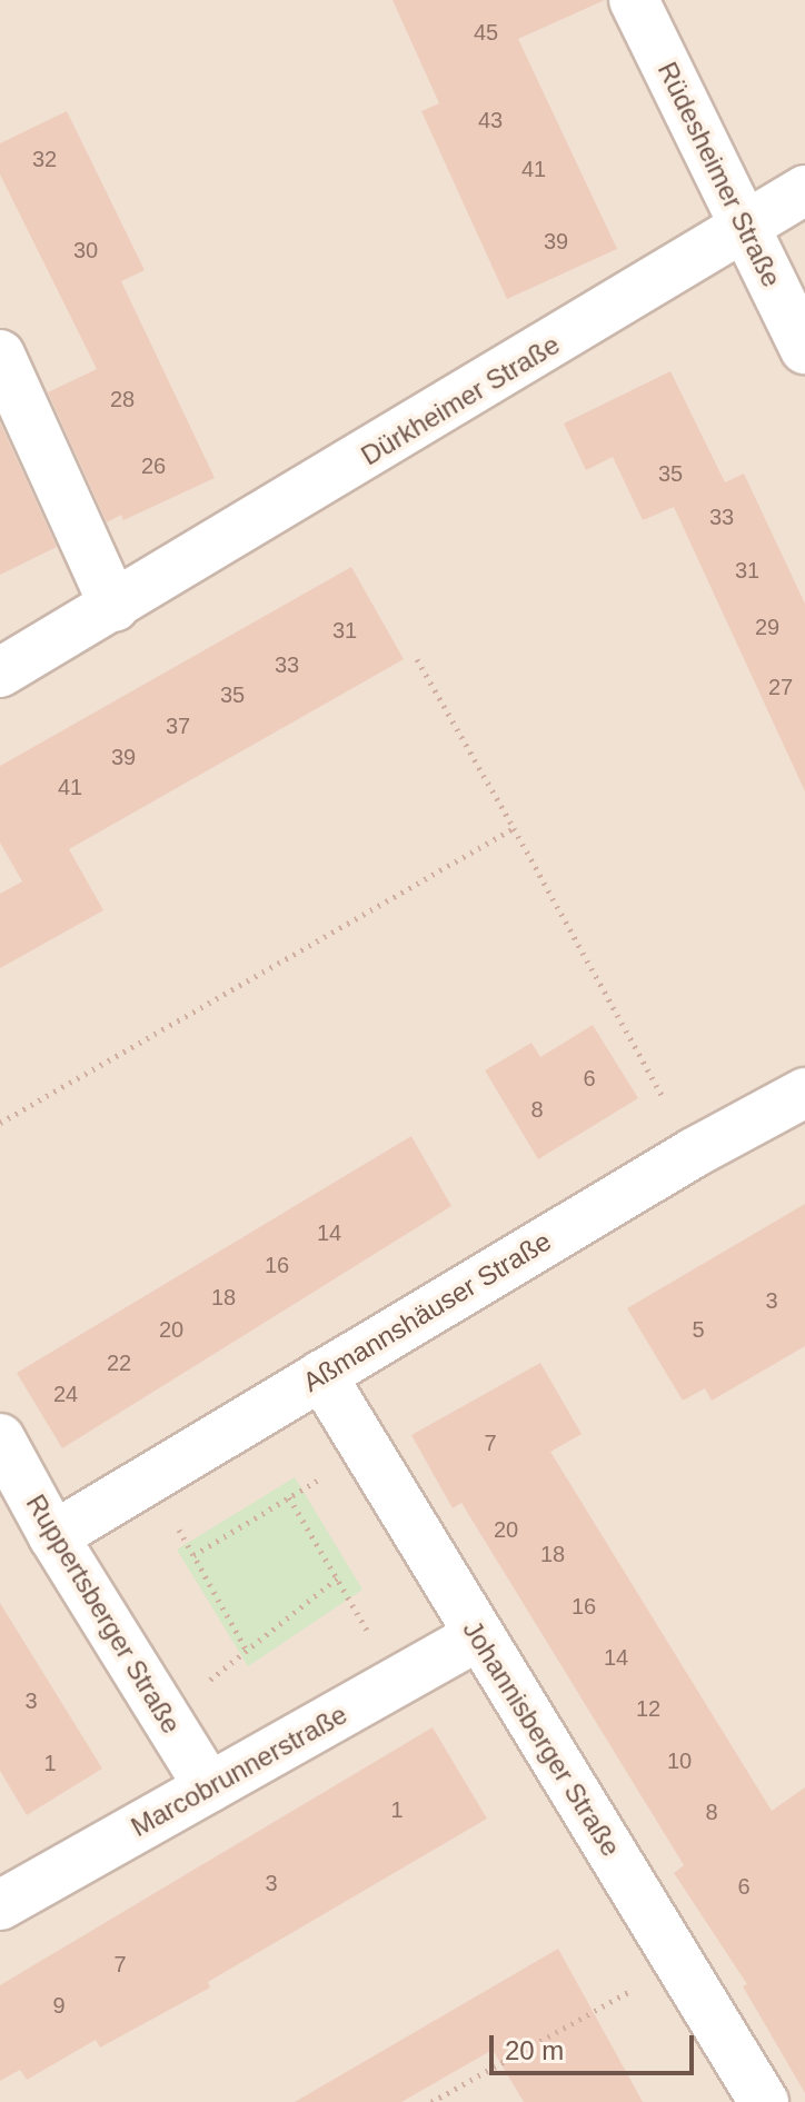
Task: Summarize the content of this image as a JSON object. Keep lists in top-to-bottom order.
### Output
{
  "streets": {
    "street": [
      "Rüdesheimer Straße",
      "Dürkheimer Straße",
      "Aßmannshäuser Straße",
      "Ruppertsberger Straße",
      "Johannisberger Straße",
      "Marcobrunnerstraße"
    ]
  },
  "crossings": [
    ["Rüdesheimer Straße", "Dürkheimer Straße"],
    ["Aßmannshäuser Straße", "Ruppertsberger Straße"],
    ["Aßmannshäuser Straße", "Johannisberger Straße"],
    ["Ruppertsberger Straße", "Marcobrunnerstraße"],
    ["Johannisberger Straße", "Marcobrunnerstraße"]
  ],
  "house_numbers": [
    "45",
    "43",
    "32",
    "41",
    "39",
    "30",
    "28",
    "26",
    "35",
    "33",
    "31",
    "29",
    "31",
    "33",
    "27",
    "35",
    "37",
    "39",
    "41",
    "6",
    "8",
    "14",
    "16",
    "18",
    "3",
    "20",
    "5",
    "22",
    "24",
    "7",
    "20",
    "18",
    "16",
    "14",
    "3",
    "12",
    "10",
    "1",
    "1",
    "8",
    "3",
    "6",
    "7",
    "9"
  ],
  "scale_bar": "20 m"
}
